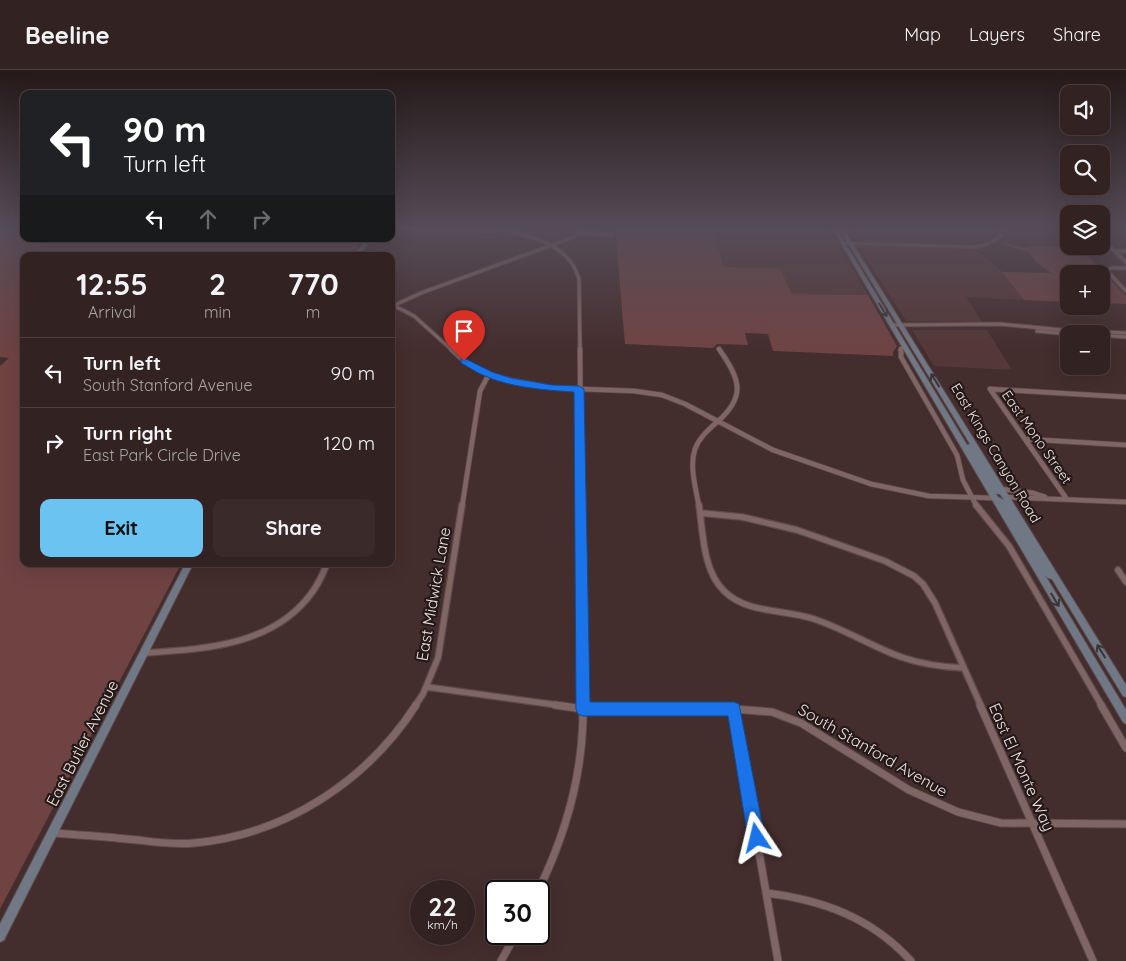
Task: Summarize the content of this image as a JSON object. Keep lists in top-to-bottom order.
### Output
{
  "streets": {
    "main road": ["East Kings Canyon Road", "East Butler Avenue"],
    "street": [
      "East Mono Street",
      "East Midwick Lane",
      "South Stanford Avenue",
      "East El Monte Way"
    ]
  },
  "crossings": [
    ["East Midwick Lane", "East Butler Avenue"],
    ["East Midwick Lane", "South Stanford Avenue"],
    ["South Stanford Avenue", "East El Monte Way"]
  ],
  "page": {
    "header": "Beeline",
    "nav": ["Map", "Layers", "Share"],
    "map_buttons": ["+", "−"],
    "turn": ["90 m", "Turn left"],
    "eta": [
      "12:55",
      "Arrival",
      "2",
      "min",
      "770",
      "m"
    ],
    "list": [
      {
        "name": "Turn left",
        "note": "South Stanford Avenue",
        "value": "90 m"
      },
      {
        "name": "Turn right",
        "note": "East Park Circle Drive",
        "value": "120 m"
      }
    ],
    "buttons": ["Exit", "Share"],
    "speed": "22 km/h",
    "limit": "30"
  }
}
